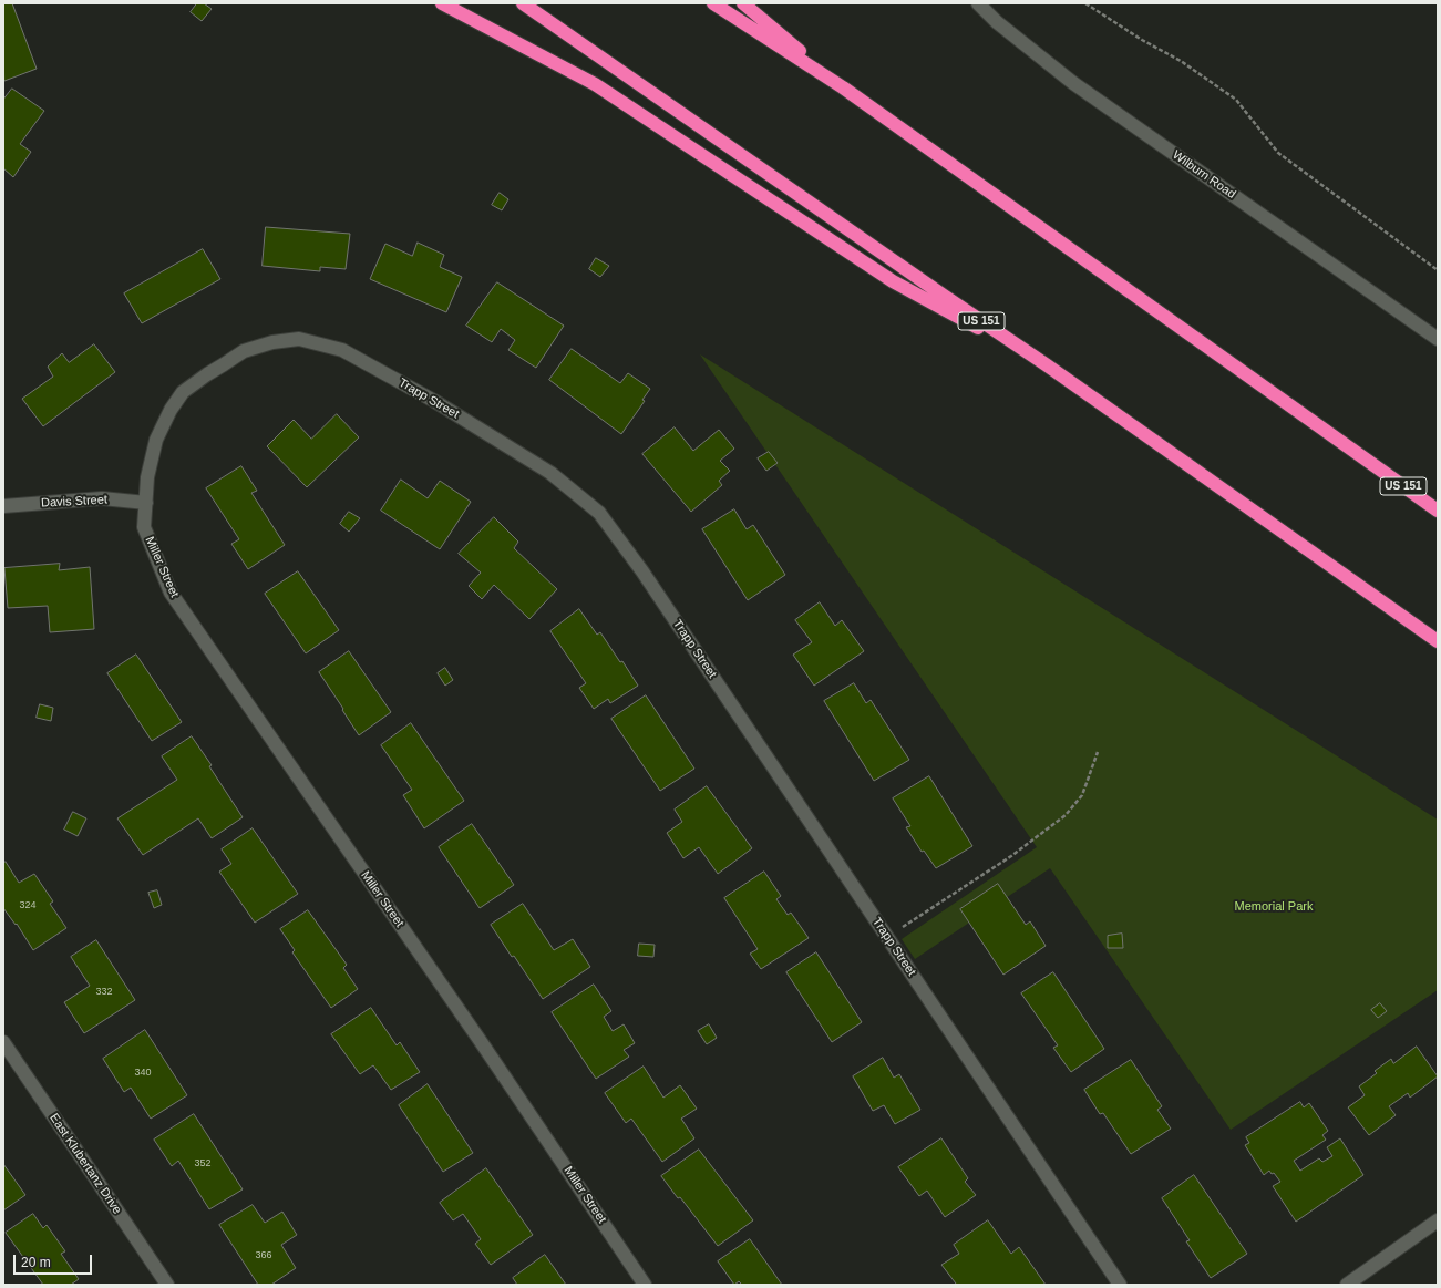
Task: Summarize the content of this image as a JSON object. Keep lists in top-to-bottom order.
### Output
{
  "streets": {
    "highway": ["US 151"],
    "street": [
      "Wilburn Road",
      "Trapp Street",
      "Davis Street",
      "Miller Street",
      "East Klubertanz Drive"
    ]
  },
  "crossings": [
    ["Trapp Street", "Davis Street"],
    ["Trapp Street", "Miller Street"],
    ["Davis Street", "Miller Street"]
  ],
  "parks": ["Memorial Park"],
  "house_numbers": [
    "324",
    "332",
    "340",
    "352",
    "366"
  ],
  "scale_bar": "20 m"
}
